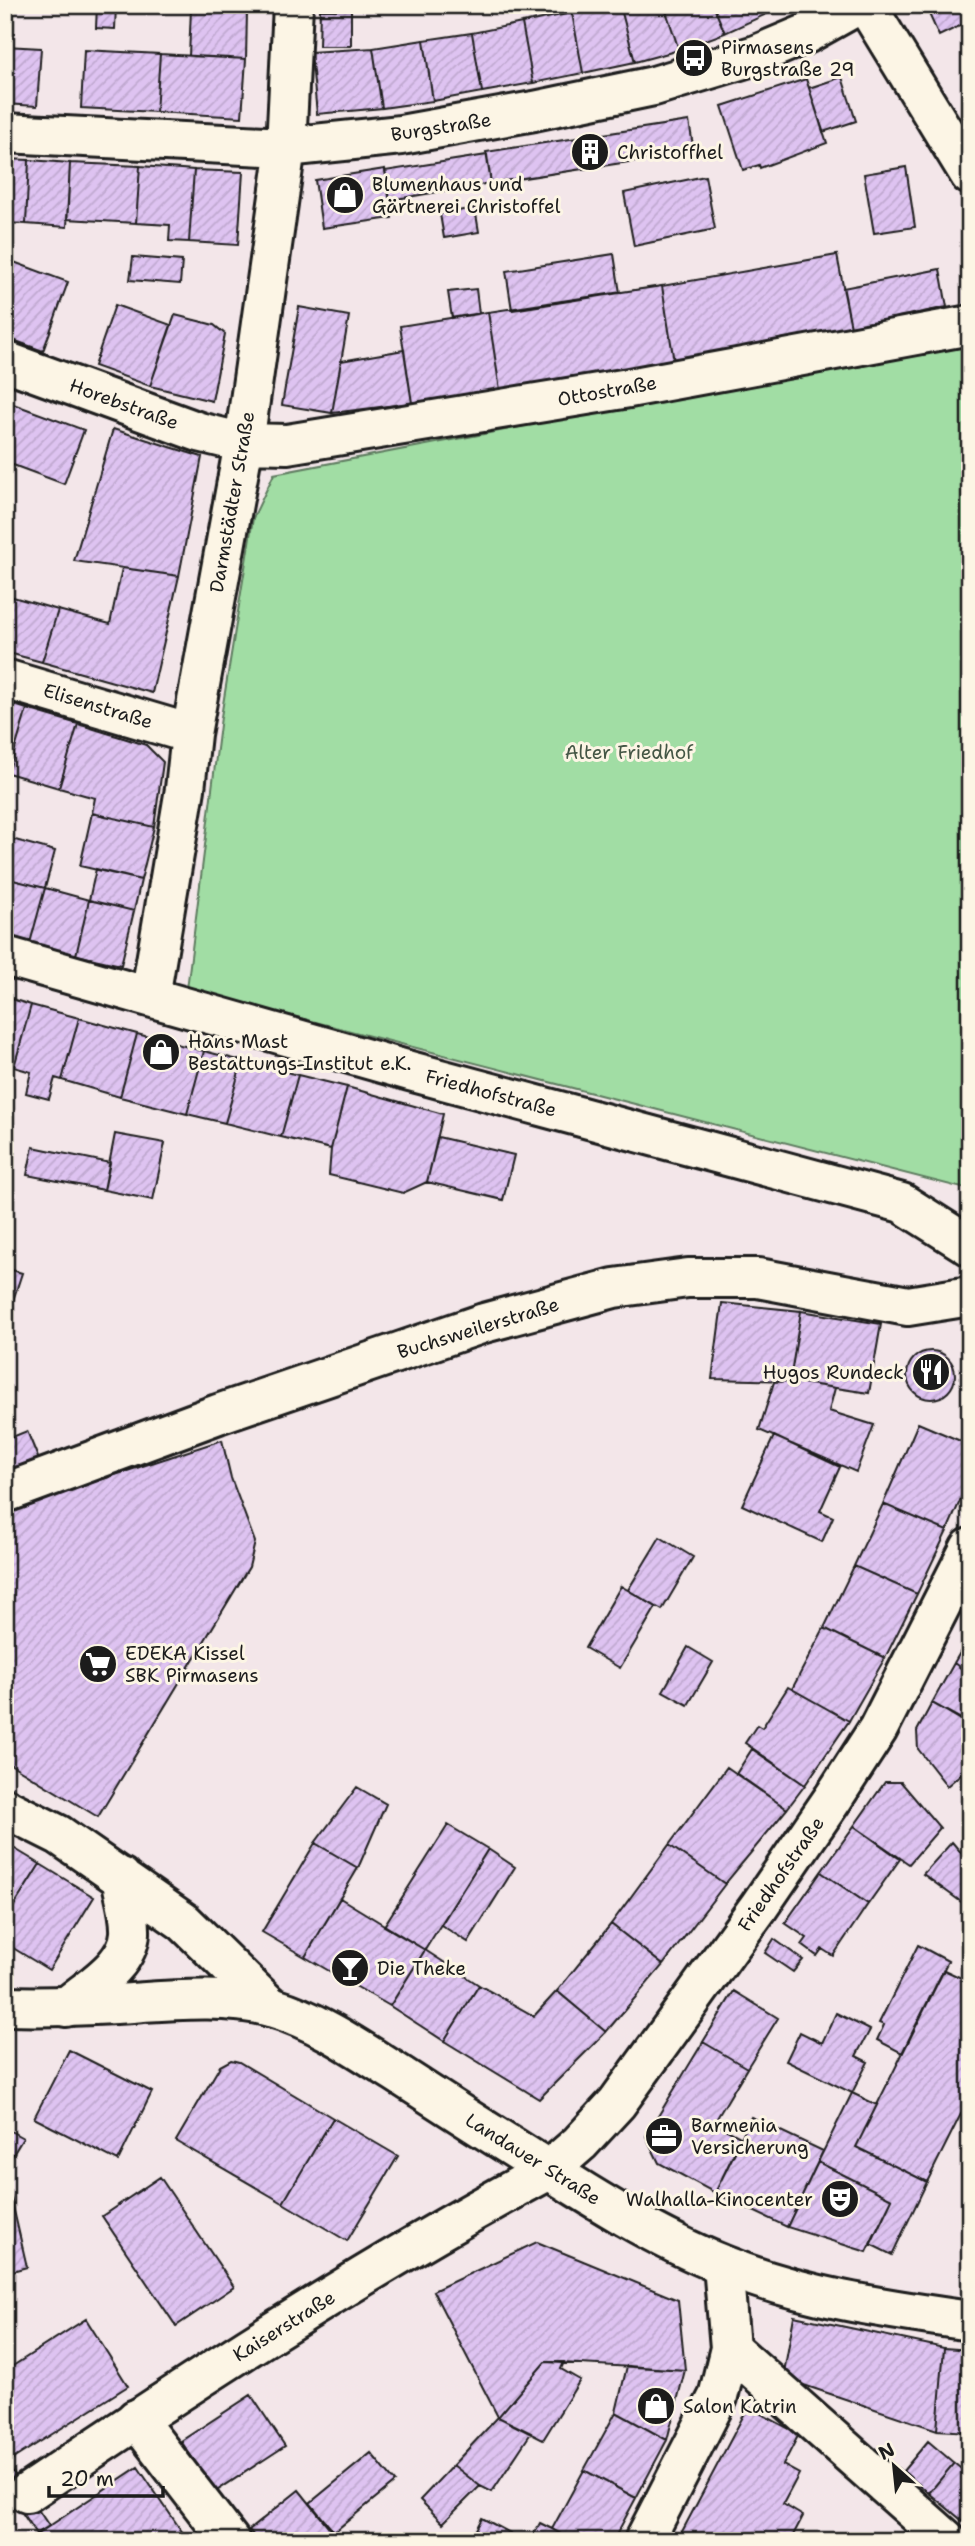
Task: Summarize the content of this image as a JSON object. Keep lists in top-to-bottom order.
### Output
{
  "streets": {
    "street": [
      "Burgstraße",
      "Ottostraße",
      "Horebstraße",
      "Darmstädter Straße",
      "Elisenstraße",
      "Friedhofstraße",
      "Buchsweilerstraße",
      "Landauer Straße",
      "Kaiserstraße"
    ]
  },
  "crossings": [
    ["Burgstraße", "Darmstädter Straße"],
    ["Ottostraße", "Horebstraße"],
    ["Ottostraße", "Darmstädter Straße"],
    ["Horebstraße", "Darmstädter Straße"],
    ["Darmstädter Straße", "Elisenstraße"],
    ["Darmstädter Straße", "Friedhofstraße"],
    ["Friedhofstraße", "Landauer Straße"],
    ["Friedhofstraße", "Kaiserstraße"],
    ["Landauer Straße", "Kaiserstraße"]
  ],
  "parks": ["Alter Friedhof"],
  "places": {
    "bus stop": ["Pirmasens Burgstraße 29"],
    "building": ["Christoffhel"],
    "shop": ["Blumenhaus und Gärtnerei Christoffel", "Hans Mast Bestattungs-Institut e.K.", "Salon Katrin"],
    "restaurant": ["Hugos Rundeck"],
    "supermarket": ["EDEKA Kissel SBK Pirmasens"],
    "bar": ["Die Theke"],
    "office": ["Barmenia Versicherung"],
    "theatre": ["Walhalla-Kinocenter"]
  },
  "scale_bar": "20 m",
  "north": "top left"
}
